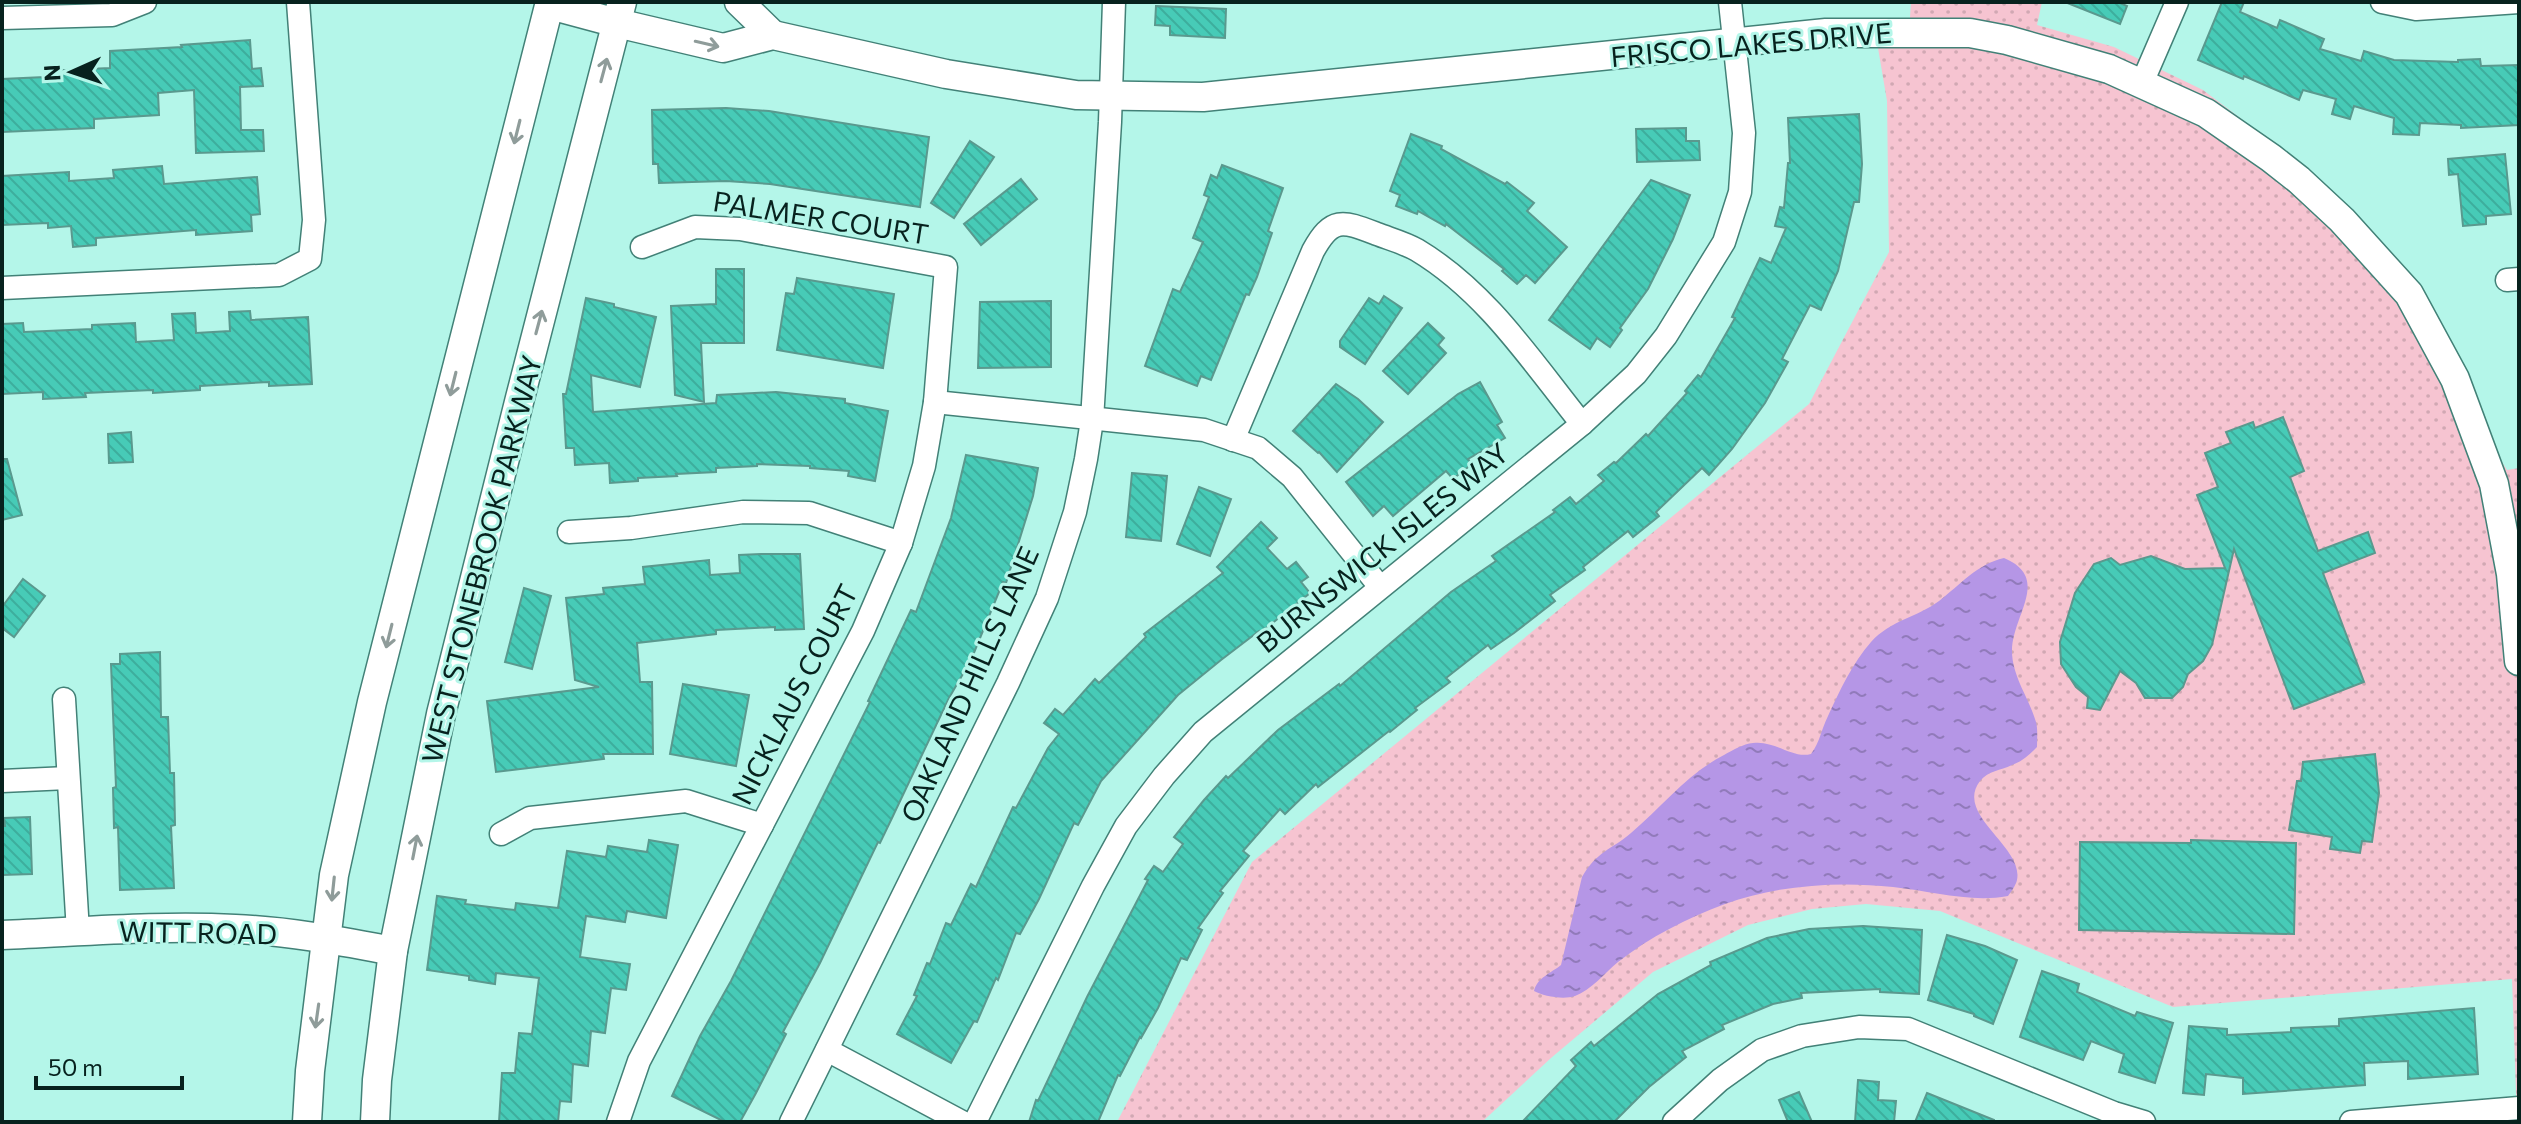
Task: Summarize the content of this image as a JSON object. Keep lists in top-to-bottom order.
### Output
{
  "streets": {
    "street": [
      "FRISCO LAKES DRIVE",
      "PALMER COURT",
      "BURNSWICK ISLES WAY",
      "WEST STONEBROOK PARKWAY",
      "OAKLAND HILLS LANE",
      "NICKLAUS COURT",
      "WITT ROAD"
    ]
  },
  "crossings": [
    ["FRISCO LAKES DRIVE", "BURNSWICK ISLES WAY"],
    ["FRISCO LAKES DRIVE", "WEST STONEBROOK PARKWAY"],
    ["FRISCO LAKES DRIVE", "OAKLAND HILLS LANE"],
    ["PALMER COURT", "NICKLAUS COURT"],
    ["WEST STONEBROOK PARKWAY", "WITT ROAD"]
  ],
  "scale_bar": "50 m",
  "north": "left"
}
